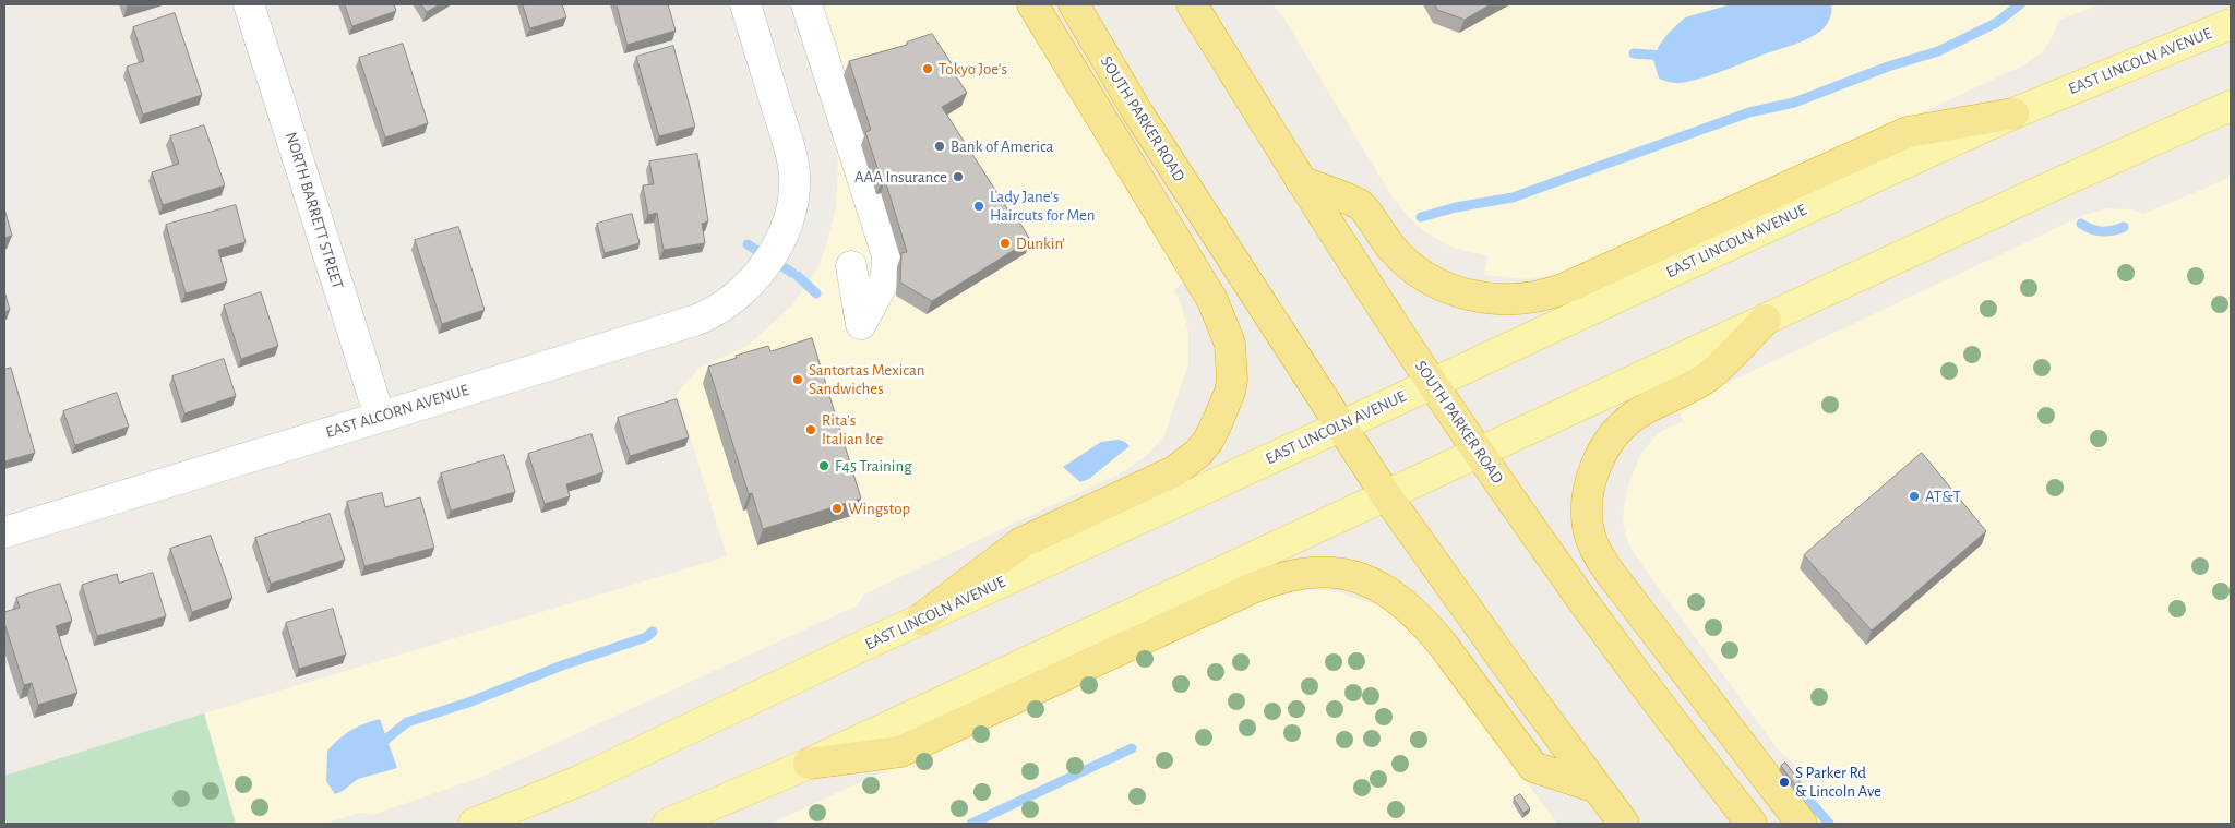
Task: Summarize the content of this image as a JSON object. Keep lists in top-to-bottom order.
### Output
{
  "streets": {
    "highway": ["SOUTH PARKER ROAD"],
    "main road": ["EAST LINCOLN AVENUE"],
    "street": ["NORTH BARRETT STREET", "EAST ALCORN AVENUE"]
  },
  "crossings": [
    ["EAST LINCOLN AVENUE", "SOUTH PARKER ROAD"],
    ["NORTH BARRETT STREET", "EAST ALCORN AVENUE"]
  ],
  "places": [
    "Tokyo Joe’s",
    "Bank of America",
    "AAA Insurance",
    "Lady Jane's Haircuts for Men",
    "Dunkin'",
    "Santortas Mexican Sandwiches",
    "Rita's Italian Ice",
    "F45 Training",
    "AT&T",
    "Wingstop",
    "S Parker Rd & Lincoln Ave"
  ]
}
